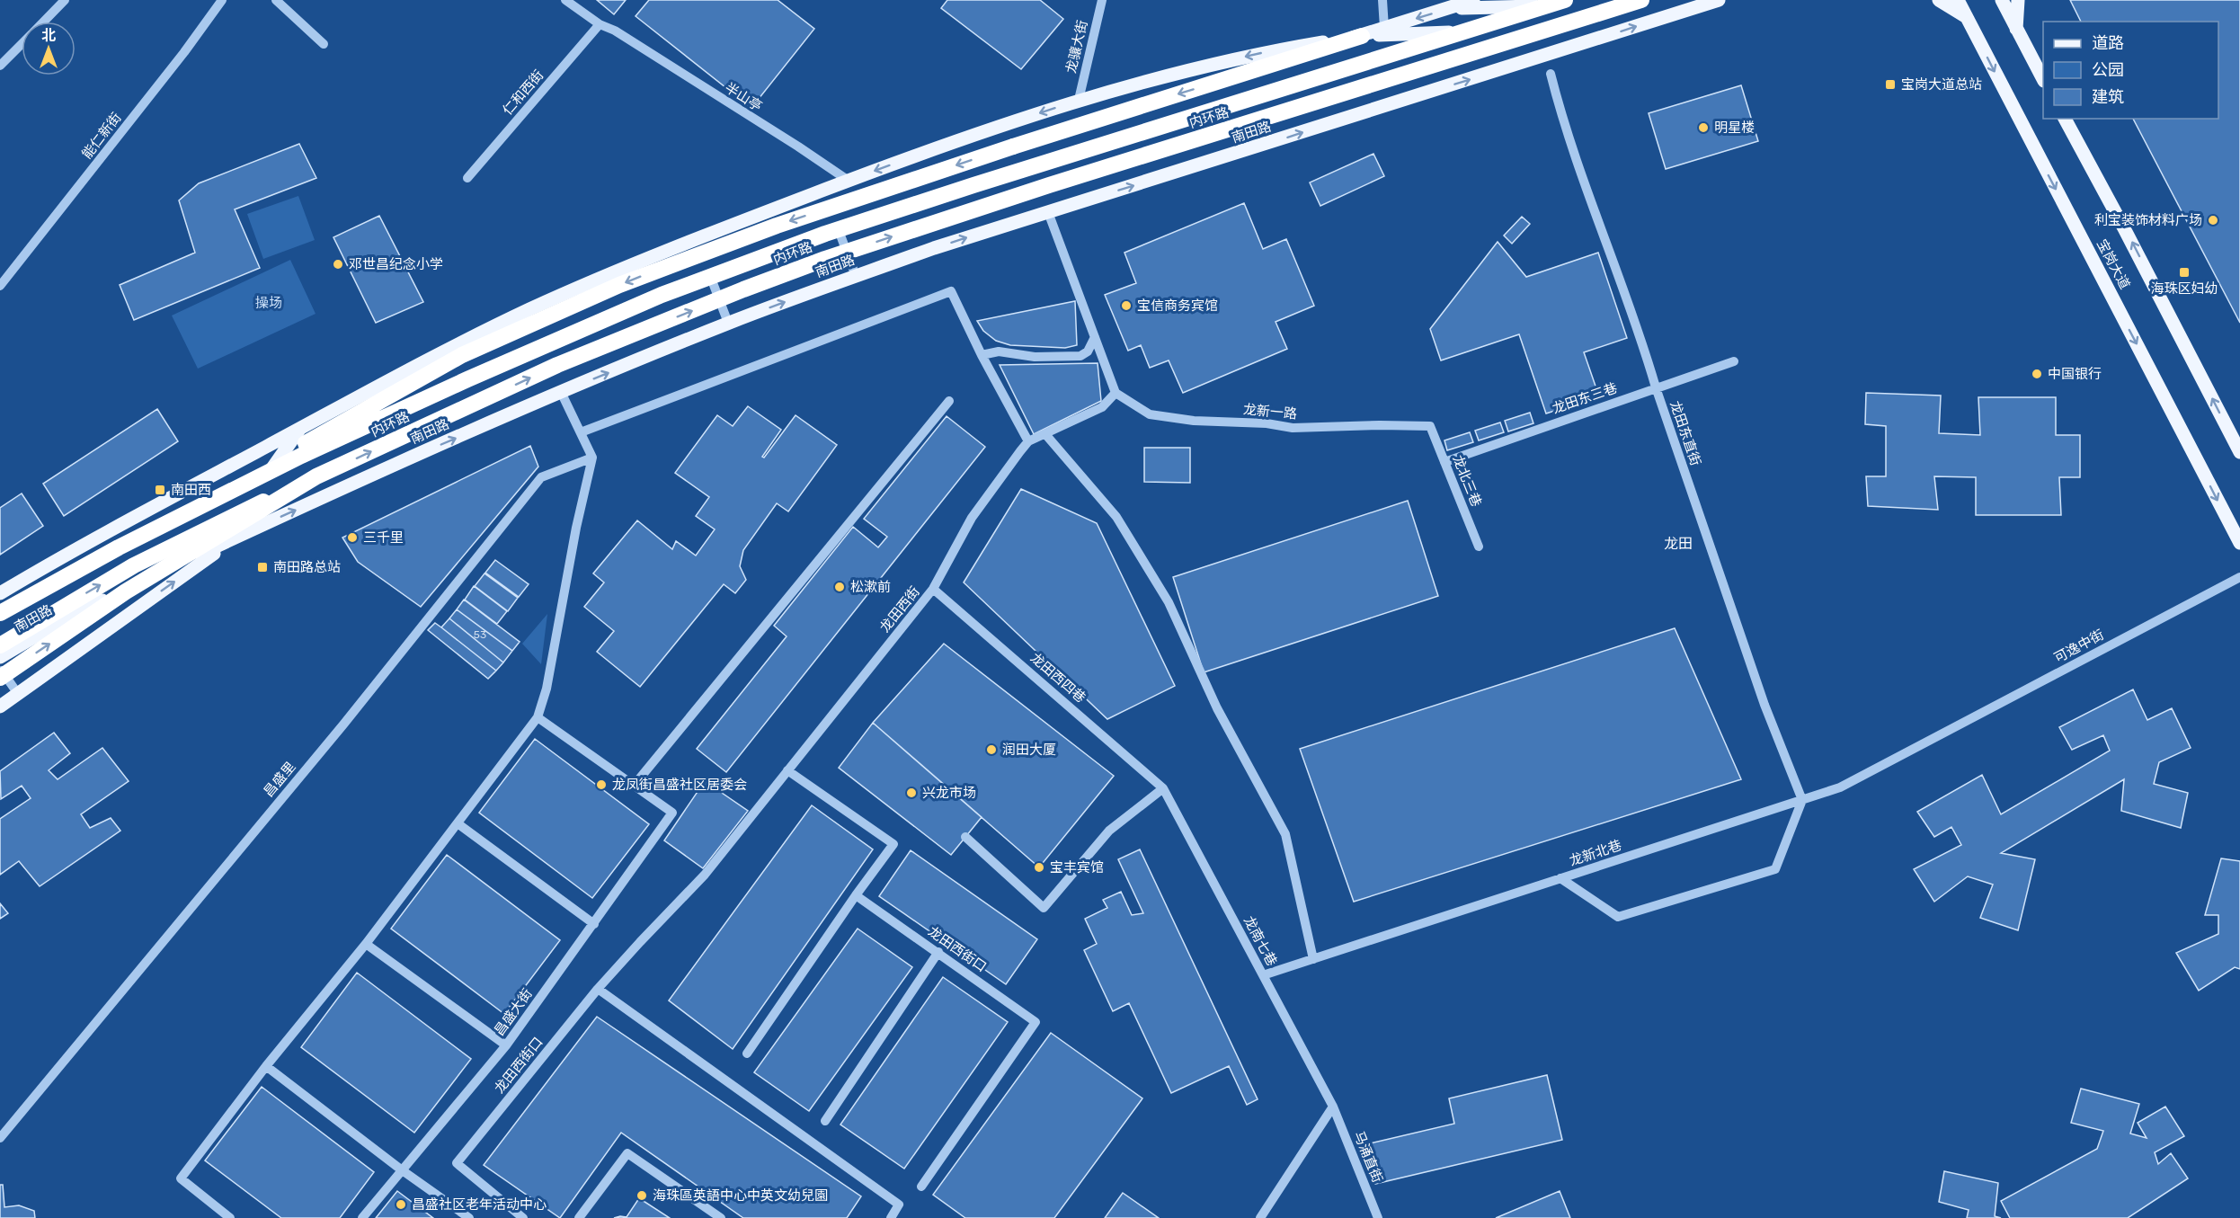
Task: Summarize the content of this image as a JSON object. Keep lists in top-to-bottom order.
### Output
{
  "streets": {
    "highway": ["内环路"],
    "main road": ["南田路", "宝岗大道"],
    "street": [
      "龙骧大街",
      "仁和西街",
      "半山亭",
      "能仁新街",
      "龙田东三巷",
      "龙新一路",
      "龙田东直街",
      "龙北三巷",
      "龙田西街",
      "可逸中街",
      "龙田西四巷",
      "昌盛里",
      "龙新北巷",
      "龙南七巷",
      "龙田西街口",
      "昌盛大街",
      "马涌直街"
    ]
  },
  "crossings": [
    ["仁和西街", "半山亭"],
    ["内环路", "南田路"],
    ["龙田东三巷", "龙田东直街"],
    ["龙田东三巷", "龙北三巷"],
    ["龙新一路", "龙北三巷"],
    ["龙田东直街", "龙新北巷"],
    ["龙田西街", "龙田西四巷"],
    ["龙田西街", "龙田西街口"],
    ["可逸中街", "龙新北巷"],
    ["龙田西四巷", "龙南七巷"],
    ["龙新北巷", "龙南七巷"],
    ["龙南七巷", "马涌直街"]
  ],
  "districts": ["龙田"],
  "parks": ["操场"],
  "places": {
    "transit": [
      "宝岗大道总站",
      "海珠区妇幼",
      "南田西",
      "南田路总站"
    ],
    "other": [
      "明星楼",
      "利宝装饰材料广场",
      "邓世昌纪念小学",
      "宝信商务宾馆",
      "中国银行",
      "三千里",
      "松漱前",
      "润田大厦",
      "龙凤街昌盛社区居委会",
      "兴龙市场",
      "宝丰宾馆",
      "海珠區英語中心中英文幼兒園",
      "昌盛社区老年活动中心"
    ]
  },
  "house_numbers": ["53"],
  "legend": ["道路", "公园", "建筑"],
  "north": "top"
}
